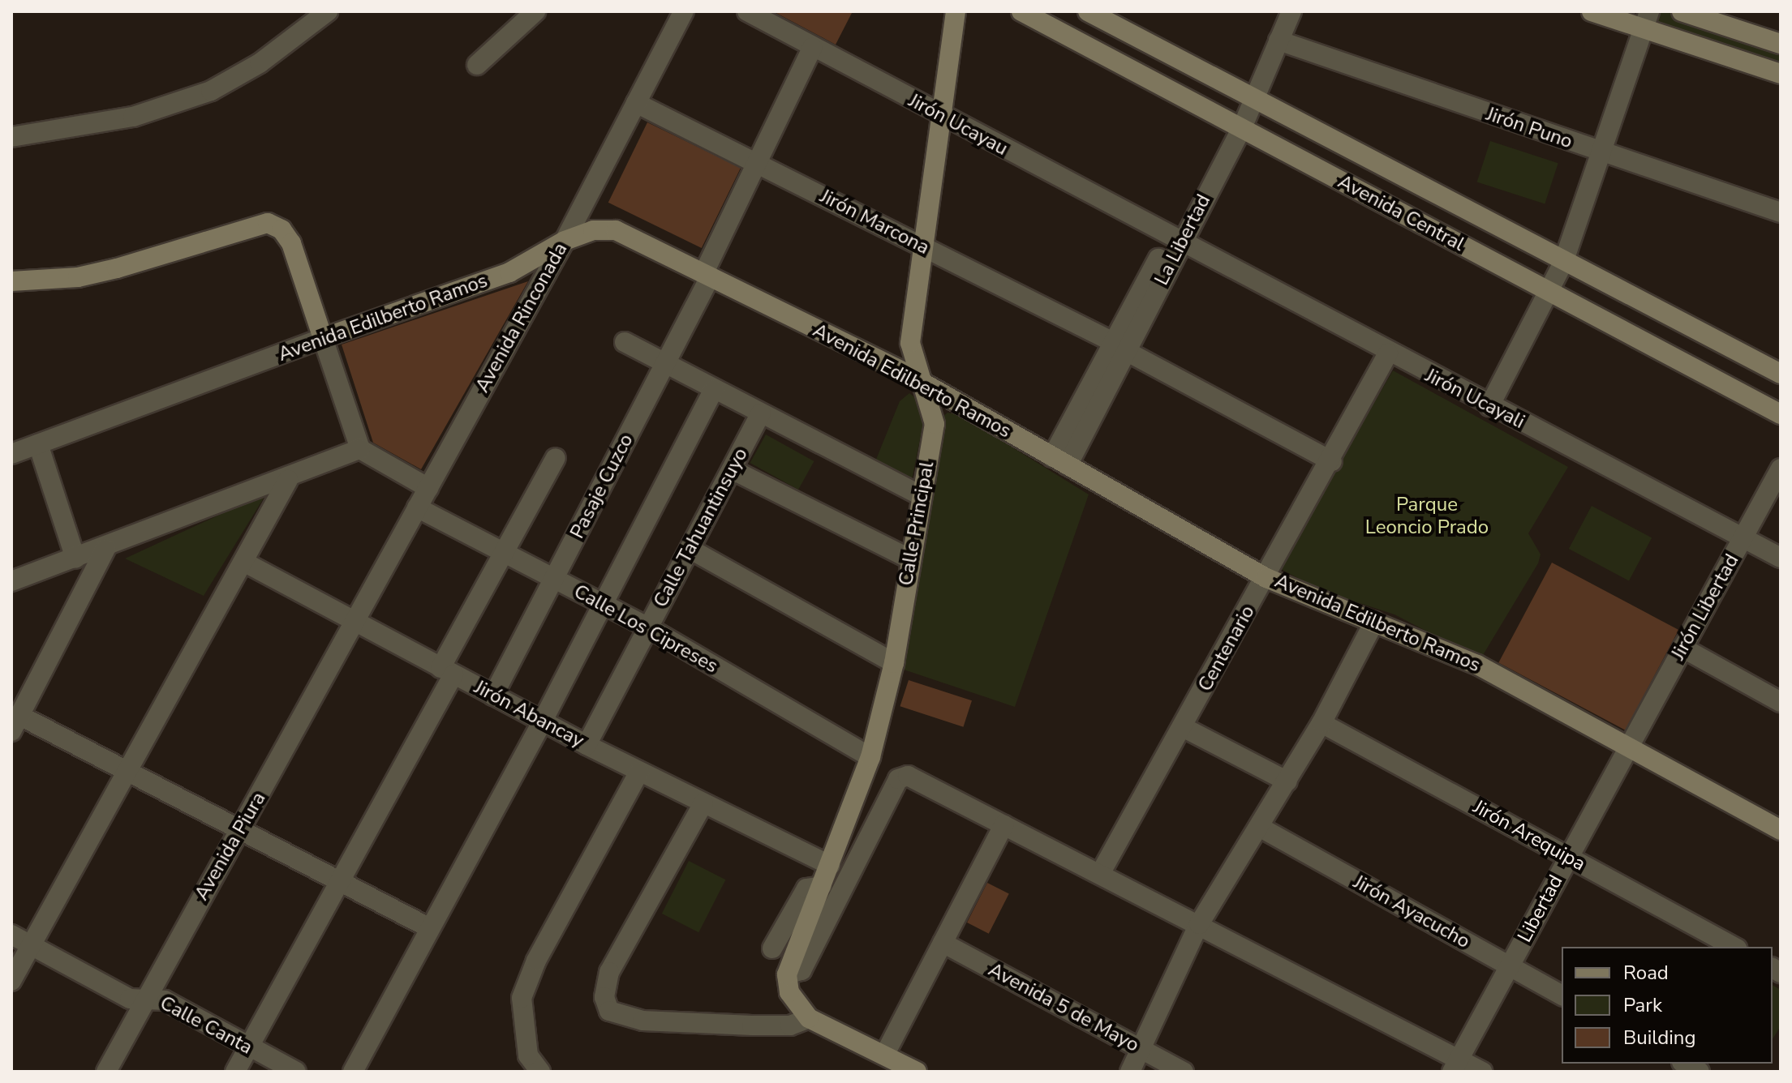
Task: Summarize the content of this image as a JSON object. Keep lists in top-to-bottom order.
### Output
{
  "streets": {
    "street": [
      "Jirón Ucayau",
      "Jirón Puno",
      "Avenida Central",
      "Jirón Marcona",
      "La Libertad",
      "Avenida Edilberto Ramos",
      "Avenida Rinconada",
      "Jirón Ucayali",
      "Pasaje Cuzco",
      "Calle Principal",
      "Calle Tahuantinsuyo",
      "Jirón Libertad",
      "Calle Los Cipreses",
      "Centenario",
      "Jirón Abancay",
      "Jirón Arequipa",
      "Avenida Piura",
      "Libertad",
      "Jirón Ayacucho",
      "Avenida 5 de Mayo",
      "Calle Canta"
    ]
  },
  "crossings": [
    ["Jirón Ucayau", "La Libertad"],
    ["Jirón Ucayau", "Jirón Ucayali"],
    ["Jirón Ucayau", "Pasaje Cuzco"],
    ["Jirón Ucayau", "Calle Principal"],
    ["Jirón Puno", "La Libertad"],
    ["Avenida Central", "La Libertad"],
    ["Jirón Marcona", "La Libertad"],
    ["Jirón Marcona", "Avenida Rinconada"],
    ["Jirón Marcona", "Pasaje Cuzco"],
    ["Jirón Marcona", "Calle Principal"],
    ["Jirón Marcona", "Centenario"],
    ["La Libertad", "Avenida Edilberto Ramos"],
    ["La Libertad", "Jirón Ucayali"],
    ["Avenida Edilberto Ramos", "Avenida Rinconada"],
    ["Avenida Edilberto Ramos", "Pasaje Cuzco"],
    ["Avenida Edilberto Ramos", "Calle Principal"],
    ["Avenida Edilberto Ramos", "Jirón Libertad"],
    ["Avenida Edilberto Ramos", "Centenario"],
    ["Avenida Edilberto Ramos", "Libertad"],
    ["Avenida Rinconada", "Calle Los Cipreses"],
    ["Avenida Rinconada", "Jirón Abancay"],
    ["Avenida Rinconada", "Avenida Piura"],
    ["Jirón Ucayali", "Jirón Libertad"],
    ["Jirón Ucayali", "Centenario"],
    ["Pasaje Cuzco", "Calle Los Cipreses"],
    ["Pasaje Cuzco", "Jirón Abancay"],
    ["Calle Principal", "Calle Los Cipreses"],
    ["Calle Principal", "Jirón Abancay"],
    ["Calle Tahuantinsuyo", "Calle Los Cipreses"],
    ["Calle Tahuantinsuyo", "Jirón Abancay"],
    ["Jirón Libertad", "Libertad"],
    ["Jirón Abancay", "Avenida Piura"],
    ["Jirón Arequipa", "Libertad"],
    ["Avenida Piura", "Calle Canta"],
    ["Libertad", "Jirón Ayacucho"]
  ],
  "parks": ["Parque Leoncio Prado"],
  "legend": ["Road", "Park", "Building"]
}
